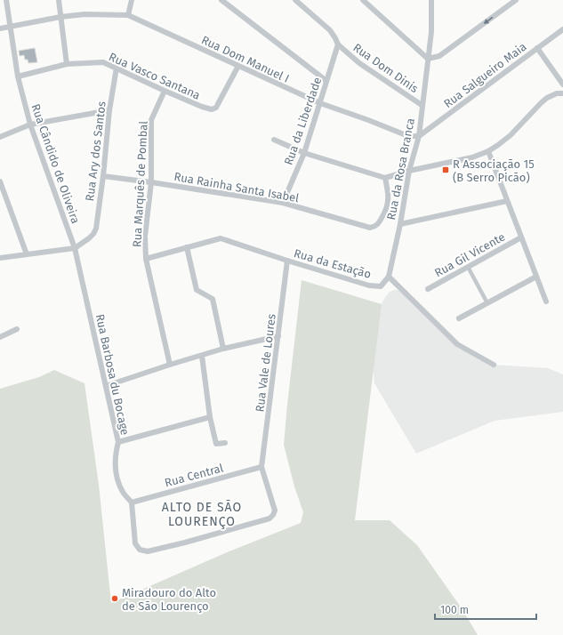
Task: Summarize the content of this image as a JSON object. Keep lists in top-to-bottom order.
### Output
{
  "streets": {
    "street": [
      "Rua Dom Manuel I",
      "Rua Dom Dinis",
      "Rua Salgueiro Maia",
      "Rua Vasco Santana",
      "Rua da Liberdade",
      "Rua Ary dos Santos",
      "Rua Cândido de Oliveira",
      "Rua da Rosa Branca",
      "Rua Marquês de Pombal",
      "Rua Rainha Santa Isabel",
      "Rua Gil Vicente",
      "Rua da Estação",
      "Rua Vale de Loures",
      "Rua Barbosa du Bocage",
      "Rua Central"
    ]
  },
  "crossings": [
    ["Rua Dom Manuel I", "Rua Salgueiro Maia"],
    ["Rua Dom Manuel I", "Rua Vasco Santana"],
    ["Rua Dom Manuel I", "Rua da Liberdade"],
    ["Rua Dom Manuel I", "Rua Cândido de Oliveira"],
    ["Rua Dom Manuel I", "Rua da Rosa Branca"],
    ["Rua Dom Dinis", "Rua da Liberdade"],
    ["Rua Dom Dinis", "Rua da Rosa Branca"],
    ["Rua Salgueiro Maia", "Rua da Rosa Branca"],
    ["Rua Vasco Santana", "Rua Ary dos Santos"],
    ["Rua Vasco Santana", "Rua Cândido de Oliveira"],
    ["Rua Vasco Santana", "Rua Marquês de Pombal"],
    ["Rua da Liberdade", "Rua Rainha Santa Isabel"],
    ["Rua Ary dos Santos", "Rua Cândido de Oliveira"],
    ["Rua Ary dos Santos", "Rua Rainha Santa Isabel"],
    ["Rua Ary dos Santos", "Rua Barbosa du Bocage"],
    ["Rua Cândido de Oliveira", "Rua Barbosa du Bocage"],
    ["Rua da Rosa Branca", "Rua da Estação"],
    ["Rua Marquês de Pombal", "Rua Rainha Santa Isabel"],
    ["Rua Marquês de Pombal", "Rua da Estação"],
    ["Rua da Estação", "Rua Vale de Loures"],
    ["Rua Vale de Loures", "Rua Central"],
    ["Rua Barbosa du Bocage", "Rua Central"]
  ],
  "districts": ["ALTO DE SÃO LOURENÇO"],
  "places": {
    "transit": ["R Associação 15 (B Serro Picão)"],
    "other": ["Miradouro do Alto de São Lourenço"]
  },
  "scale_bar": "100 m"
}
